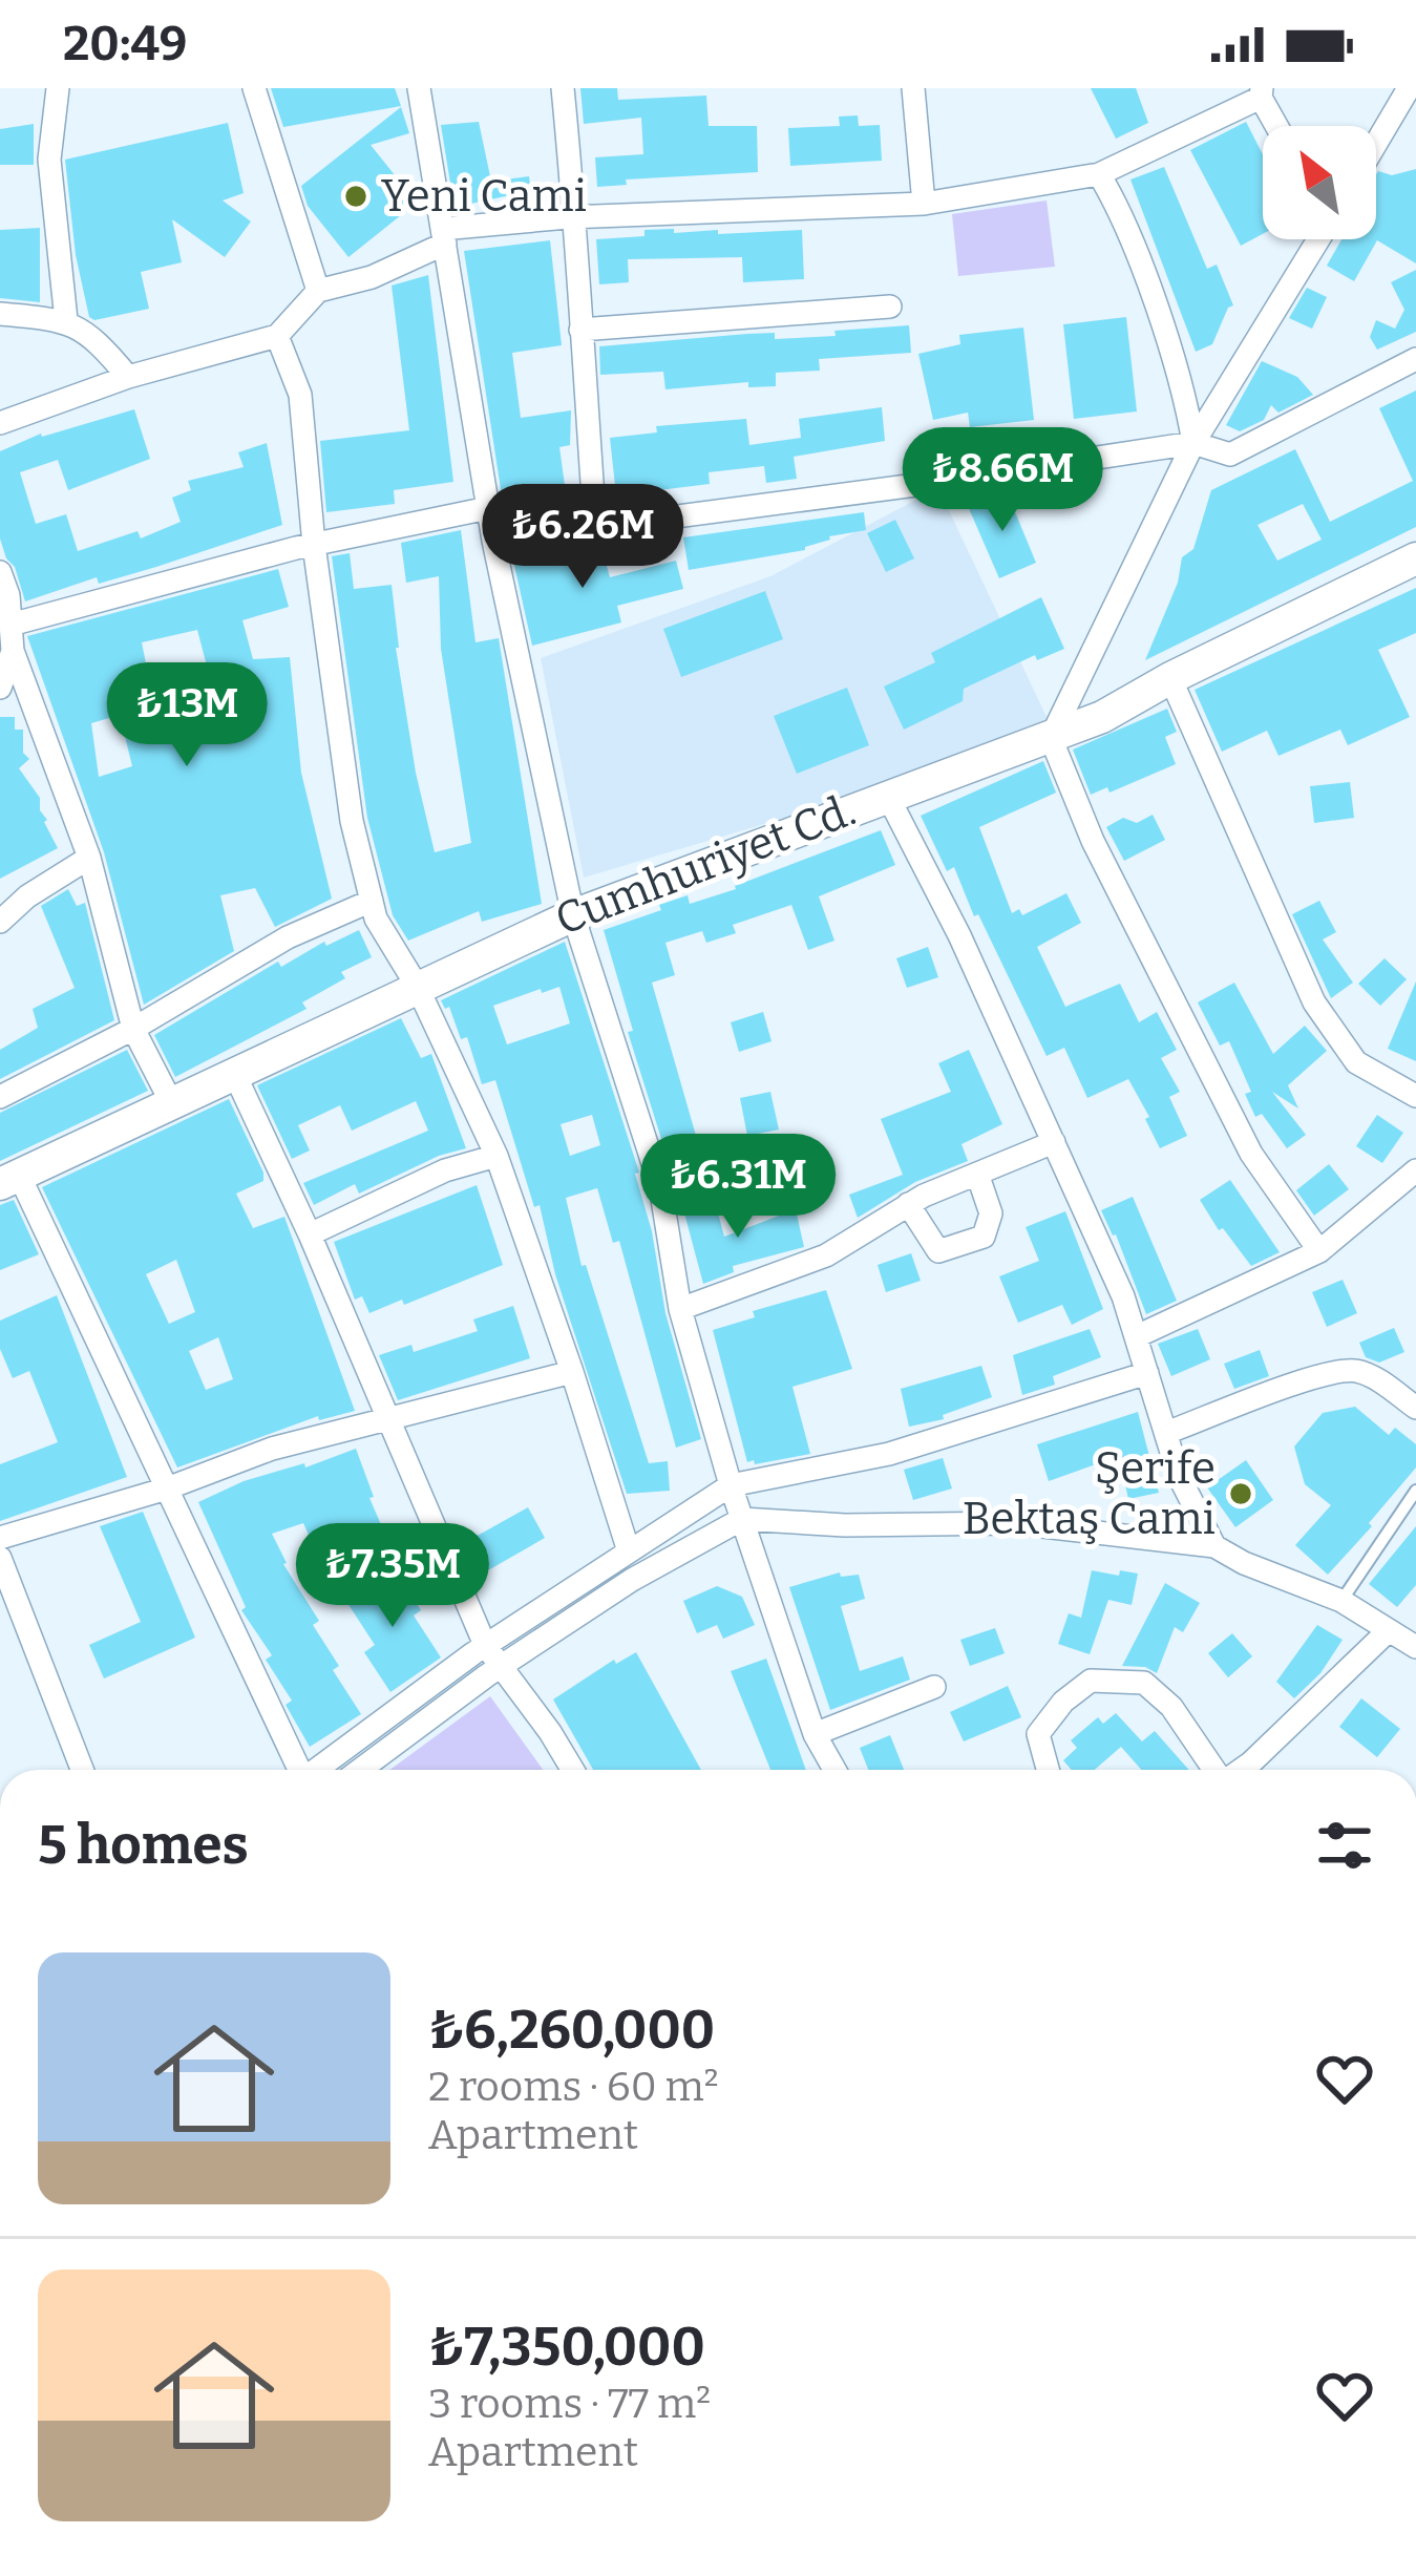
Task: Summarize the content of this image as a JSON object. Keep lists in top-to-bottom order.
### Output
{
  "streets": {
    "main road": ["Cumhuriyet Cd."]
  },
  "places": ["Yeni Cami", "Şerife Bektaş Cami"],
  "north": "top left",
  "page": {
    "status": "20:49",
    "price": [
      "₺8.66M",
      "₺6.26M",
      "₺13M",
      "₺6.31M",
      "₺7.35M"
    ],
    "heading": "5 homes",
    "list": [
      {
        "name": "₺6,260,000",
        "note": "2 rooms · 60 m² · Apartment"
      },
      {
        "name": "₺7,350,000",
        "note": "3 rooms · 77 m² · Apartment"
      }
    ]
  }
}
